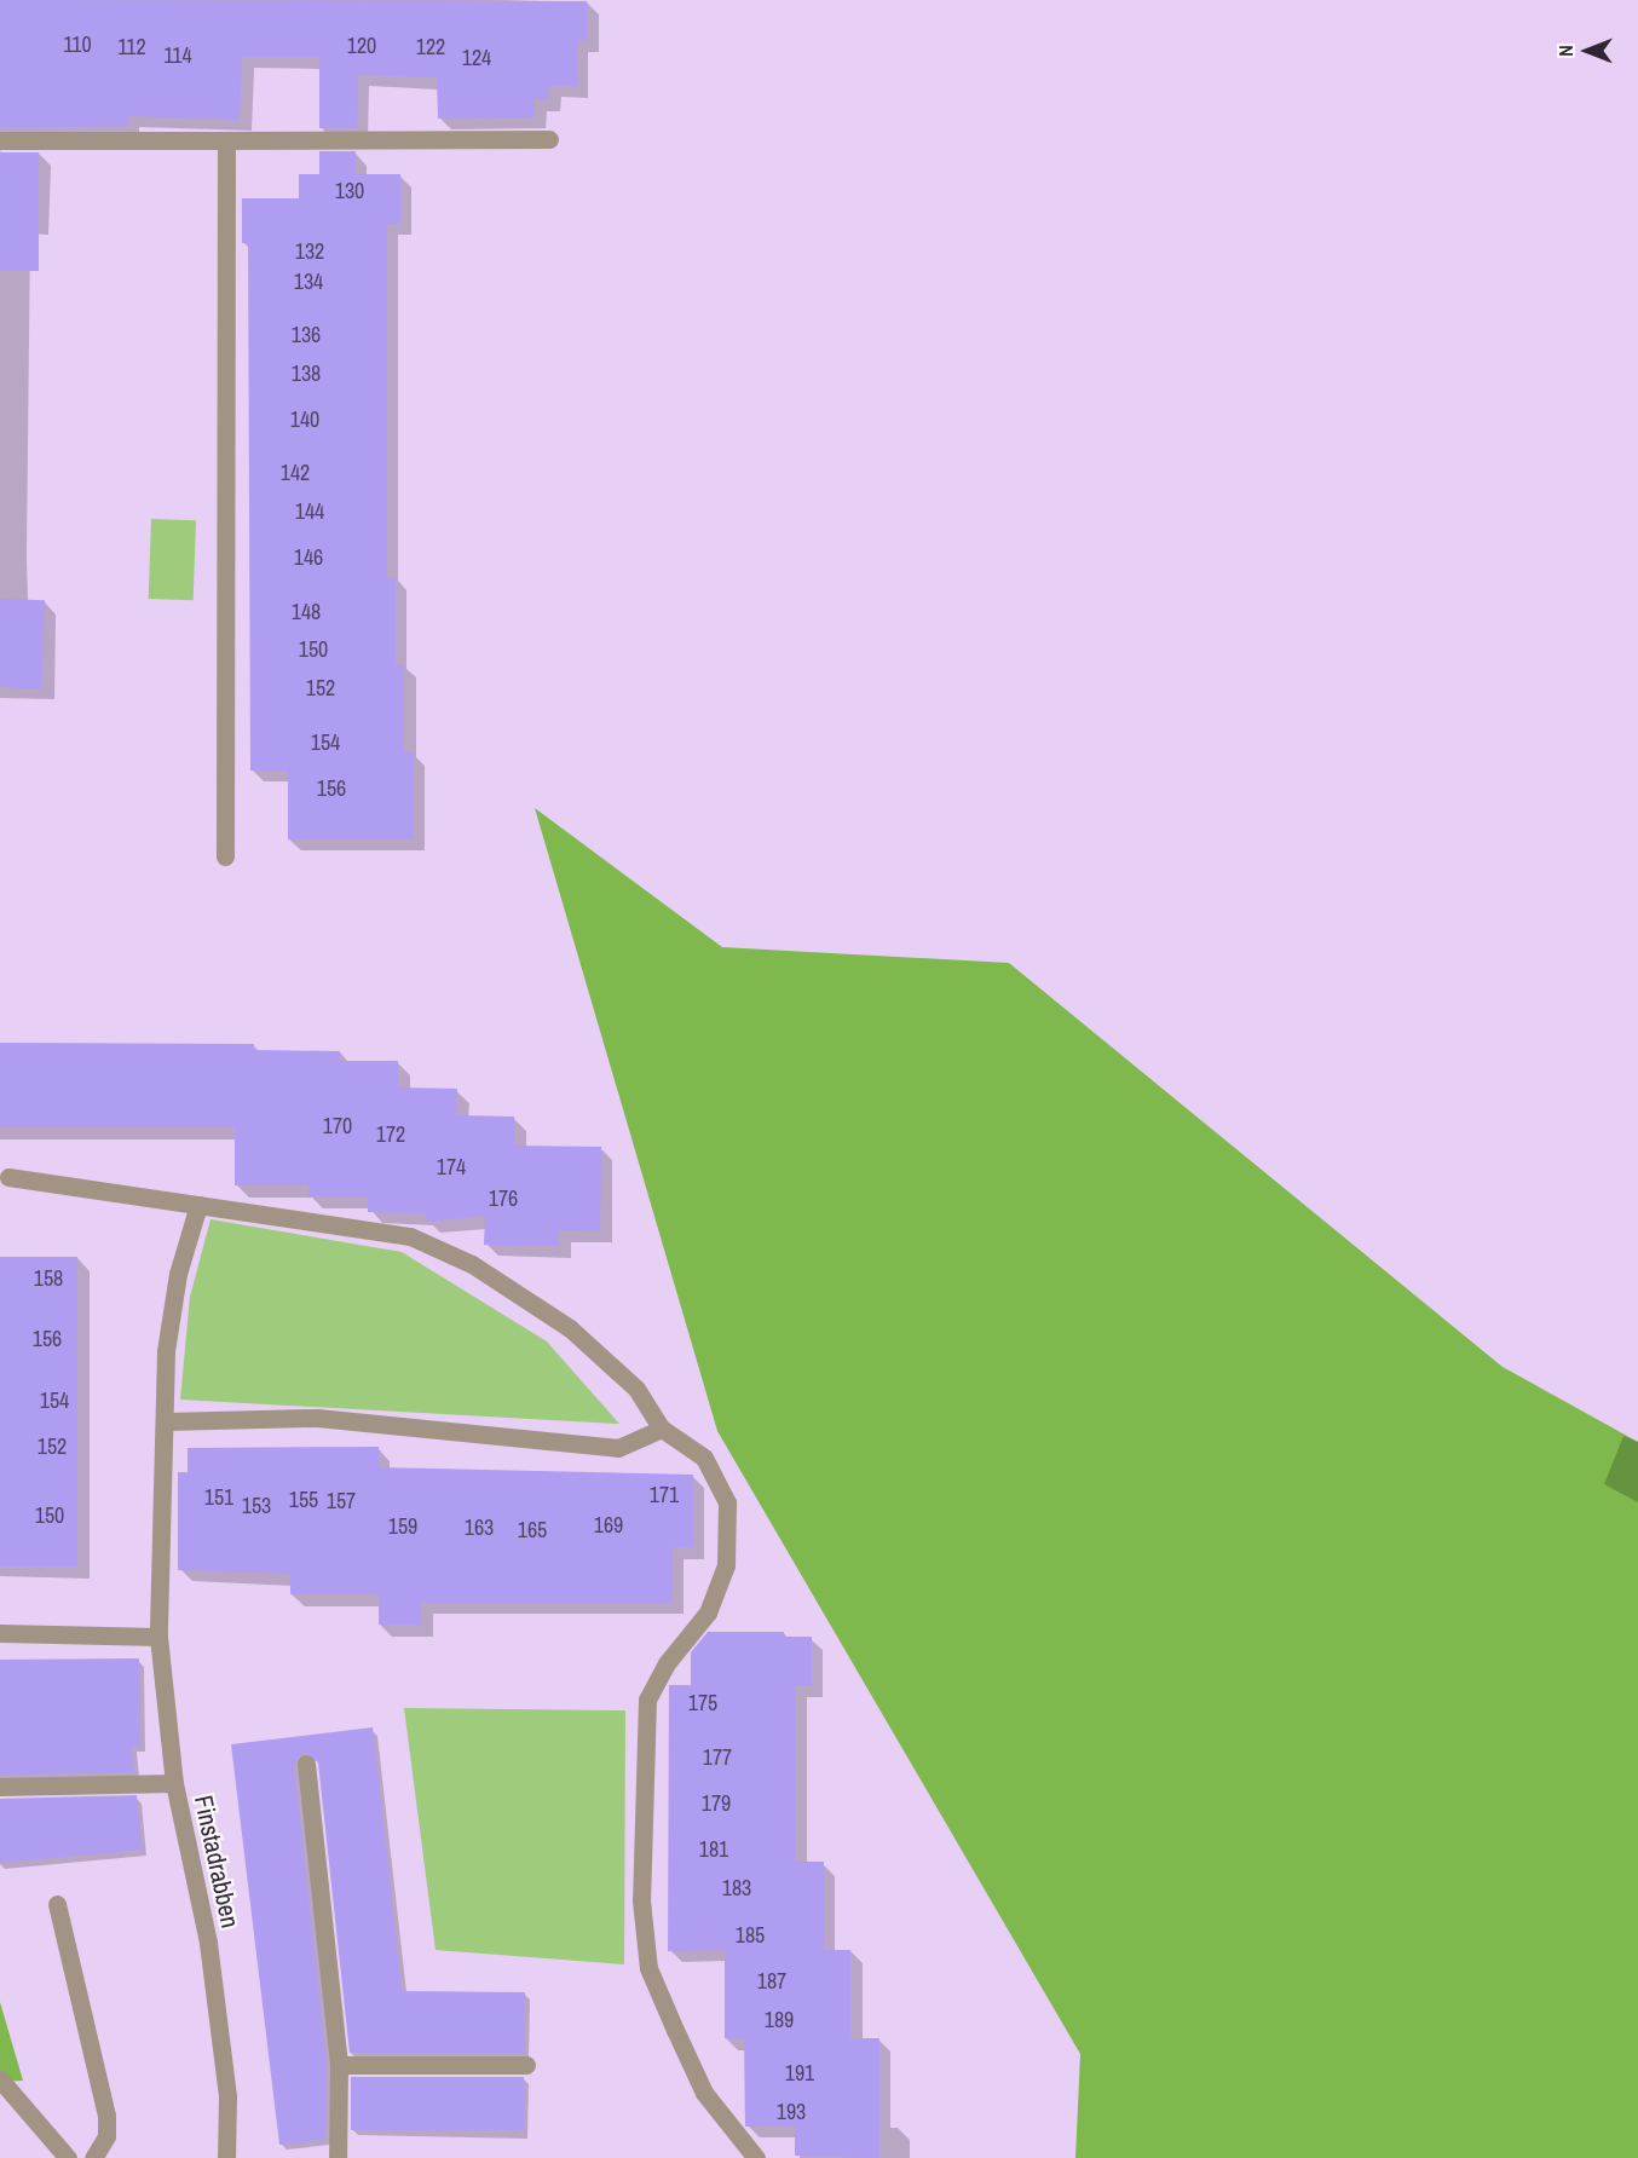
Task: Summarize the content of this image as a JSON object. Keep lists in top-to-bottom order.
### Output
{
  "streets": {
    "street": ["Finstadrabben"]
  },
  "house_numbers": [
    "110",
    "120",
    "112",
    "122",
    "114",
    "124",
    "130",
    "132",
    "134",
    "136",
    "138",
    "140",
    "142",
    "144",
    "146",
    "148",
    "150",
    "152",
    "154",
    "156",
    "170",
    "172",
    "174",
    "176",
    "158",
    "156",
    "154",
    "152",
    "171",
    "151",
    "155",
    "157",
    "153",
    "150",
    "169",
    "159",
    "163",
    "165",
    "175",
    "177",
    "179",
    "181",
    "183",
    "185",
    "187",
    "189",
    "191",
    "193"
  ],
  "north": "left"
}
